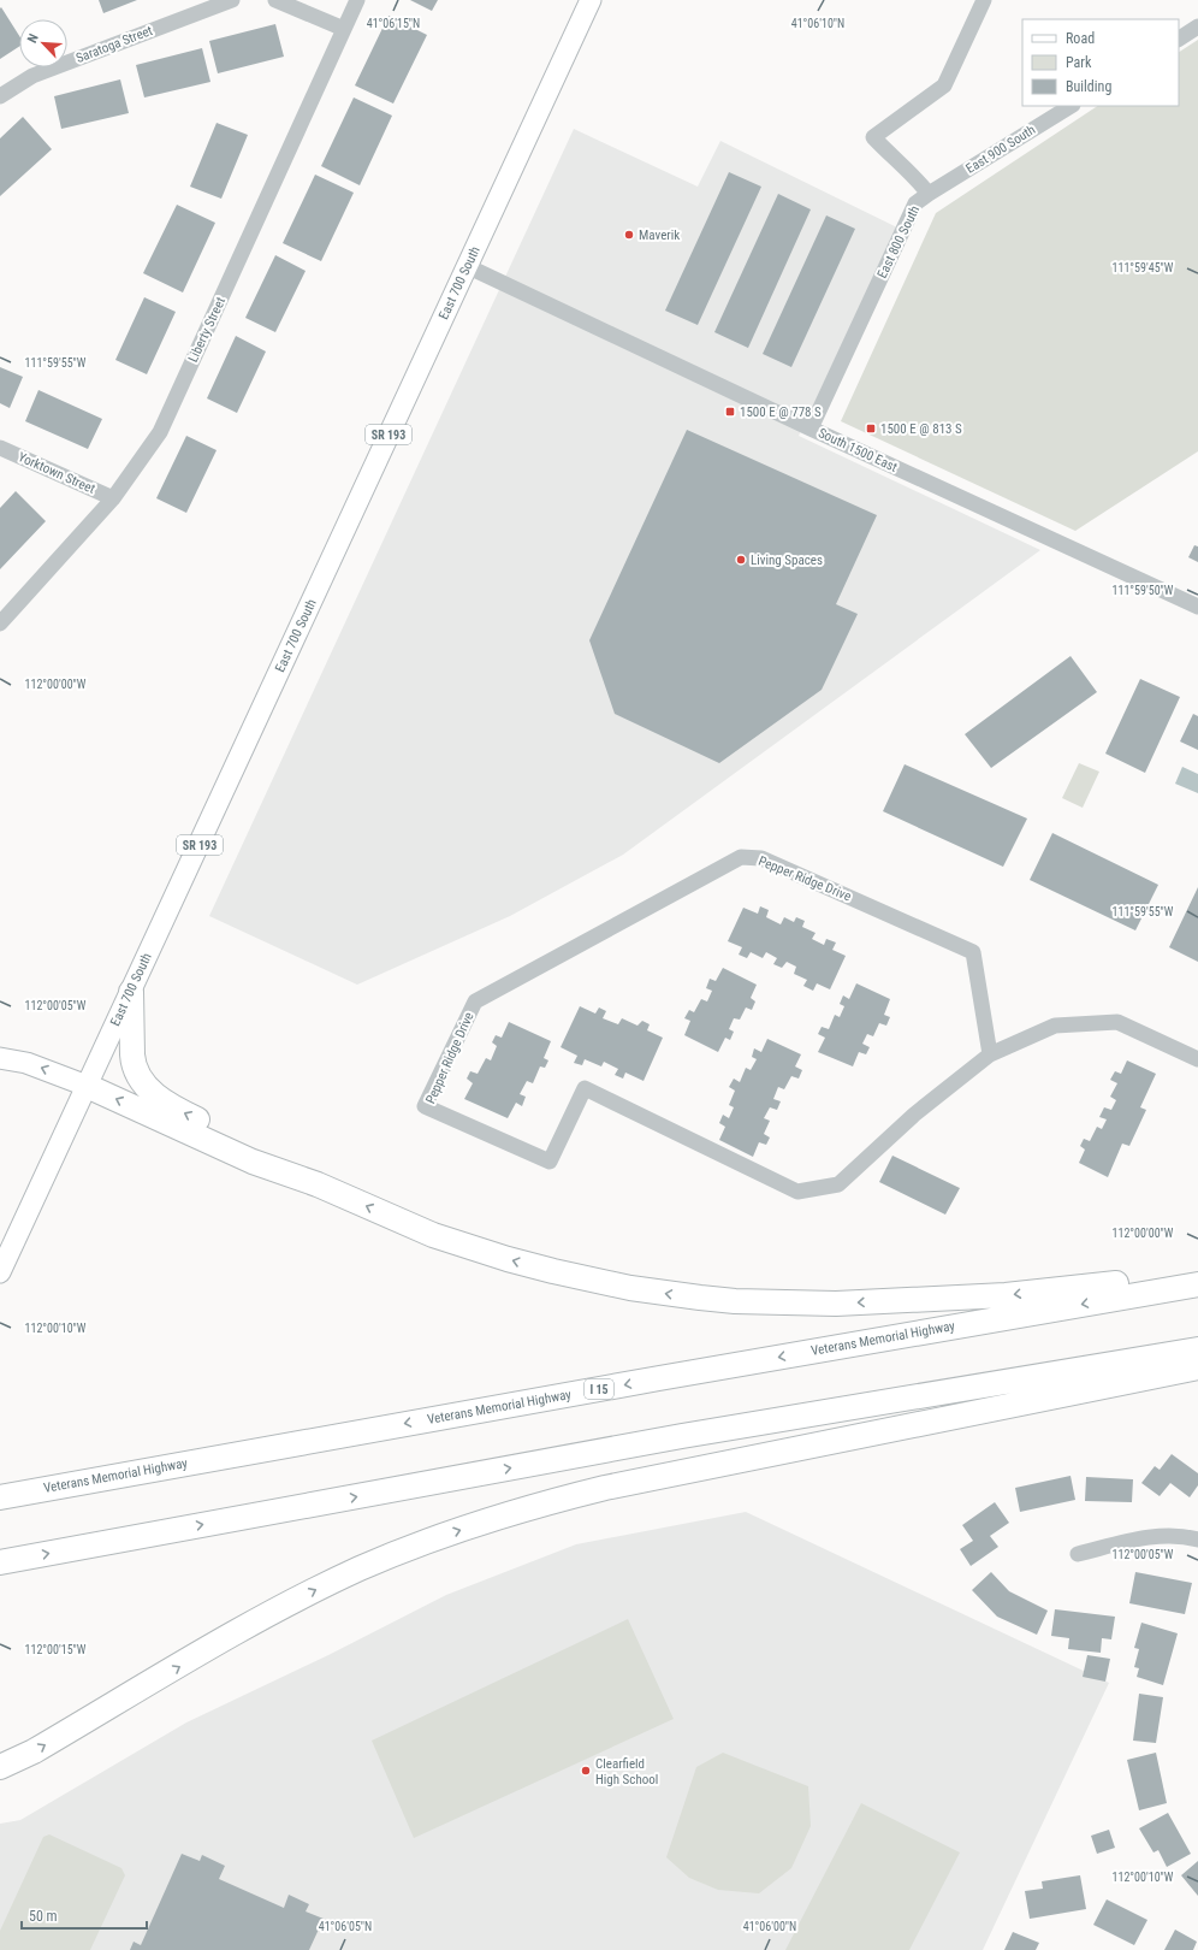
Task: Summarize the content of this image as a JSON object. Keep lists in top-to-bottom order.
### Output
{
  "streets": {
    "highway": ["Veterans Memorial Highway", "I 15"],
    "main road": ["East 700 South", "SR 193"],
    "street": [
      "Saratoga Street",
      "East 900 South",
      "East 800 South",
      "Liberty Street",
      "South 1500 East",
      "Yorktown Street",
      "Pepper Ridge Drive"
    ]
  },
  "crossings": [
    ["East 900 South", "East 800 South"],
    ["East 800 South", "South 1500 East"],
    ["East 700 South", "South 1500 East"],
    ["Liberty Street", "Yorktown Street"]
  ],
  "places": {
    "other": ["Maverik", "Living Spaces", "Clearfield High School"],
    "transit": ["1500 E @ 778 S", "1500 E @ 813 S"]
  },
  "legend": ["Road", "Park", "Building"],
  "scale_bar": "50 m",
  "north": "top left",
  "coordinates": [
    "41°06'15\"N",
    "41°06'10\"N",
    "111°59'45\"W",
    "111°59'55\"W",
    "111°59'50\"W",
    "112°00'00\"W",
    "112°00'05\"W",
    "112°00'10\"W",
    "112°00'15\"W",
    "41°06'05\"N",
    "41°06'00\"N"
  ]
}
